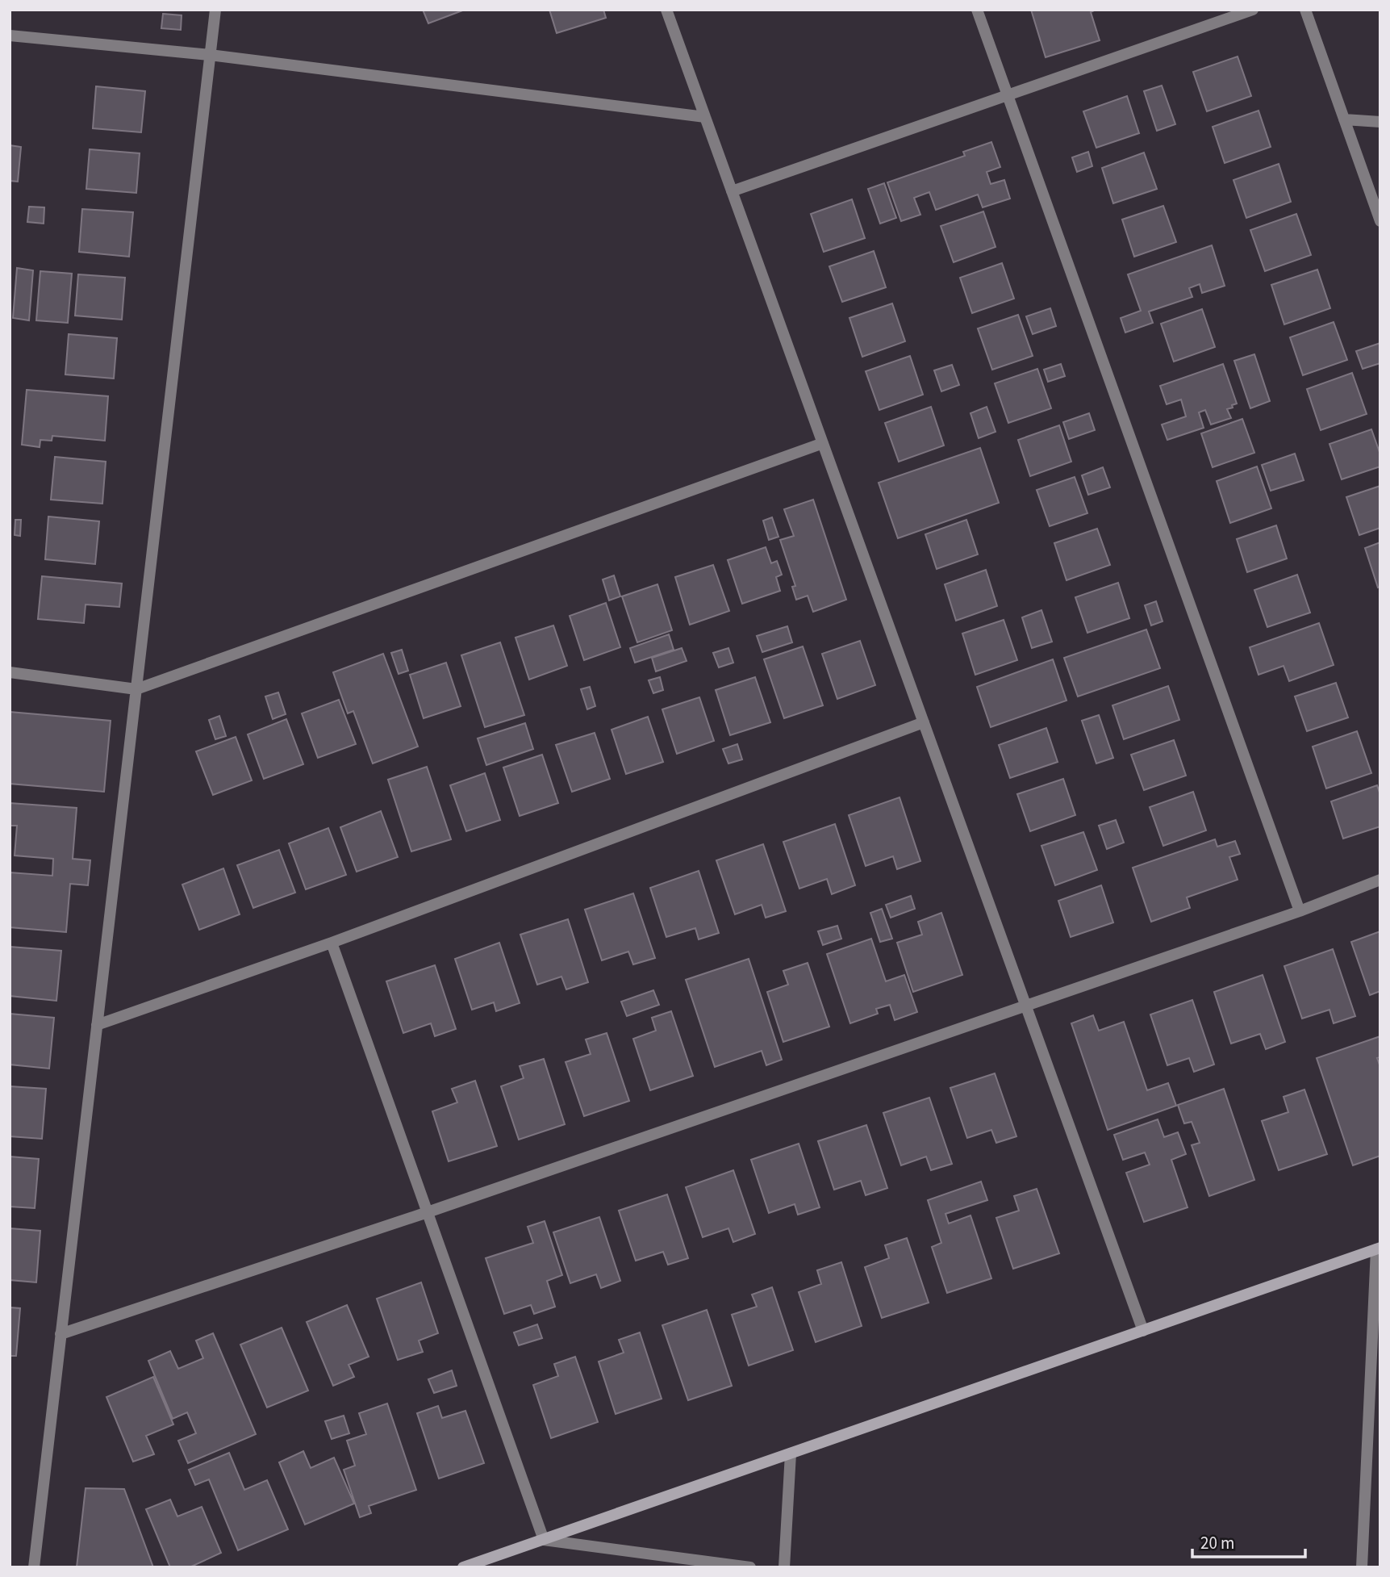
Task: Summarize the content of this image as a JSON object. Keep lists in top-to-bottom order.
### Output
{
  "scale_bar": "20 m"
}
